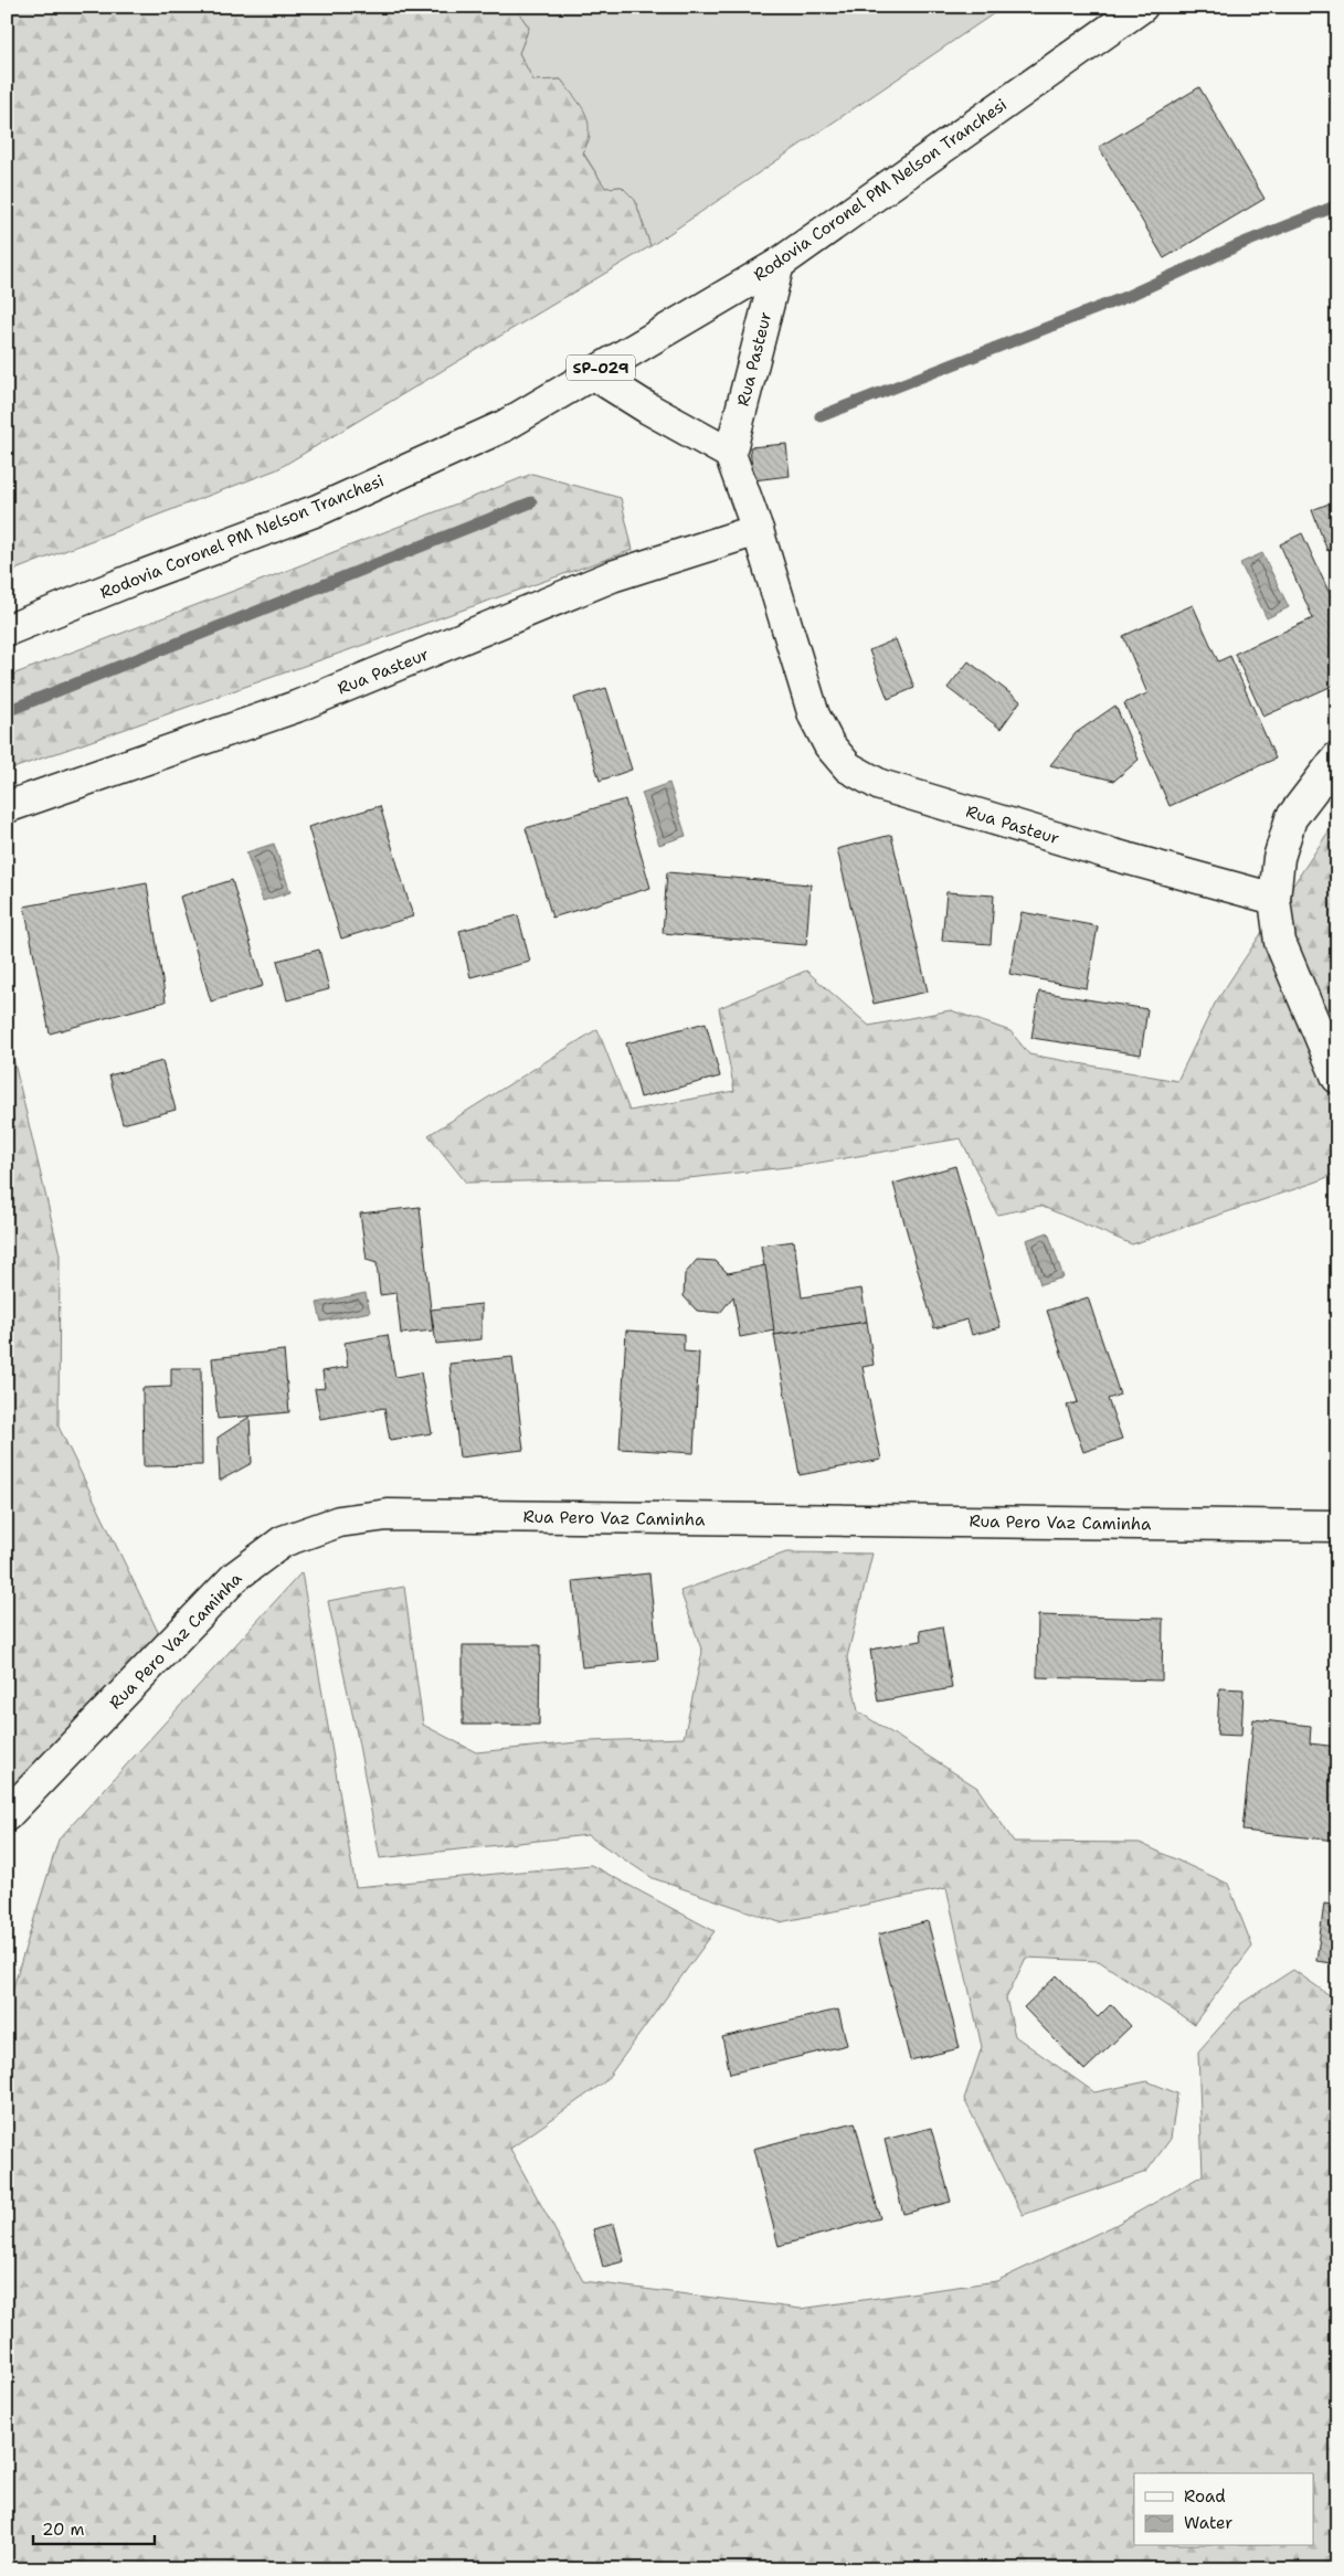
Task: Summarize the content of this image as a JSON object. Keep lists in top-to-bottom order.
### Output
{
  "streets": {
    "main road": [
      "Rodovia Coronel PM Nelson Tranchesi",
      "Rua Pasteur",
      "SP-029",
      "Rua Pero Vaz Caminha"
    ]
  },
  "crossings": [
    ["Rodovia Coronel PM Nelson Tranchesi", "Rua Pasteur"]
  ],
  "legend": ["Road", "Water"],
  "scale_bar": "20 m"
}
